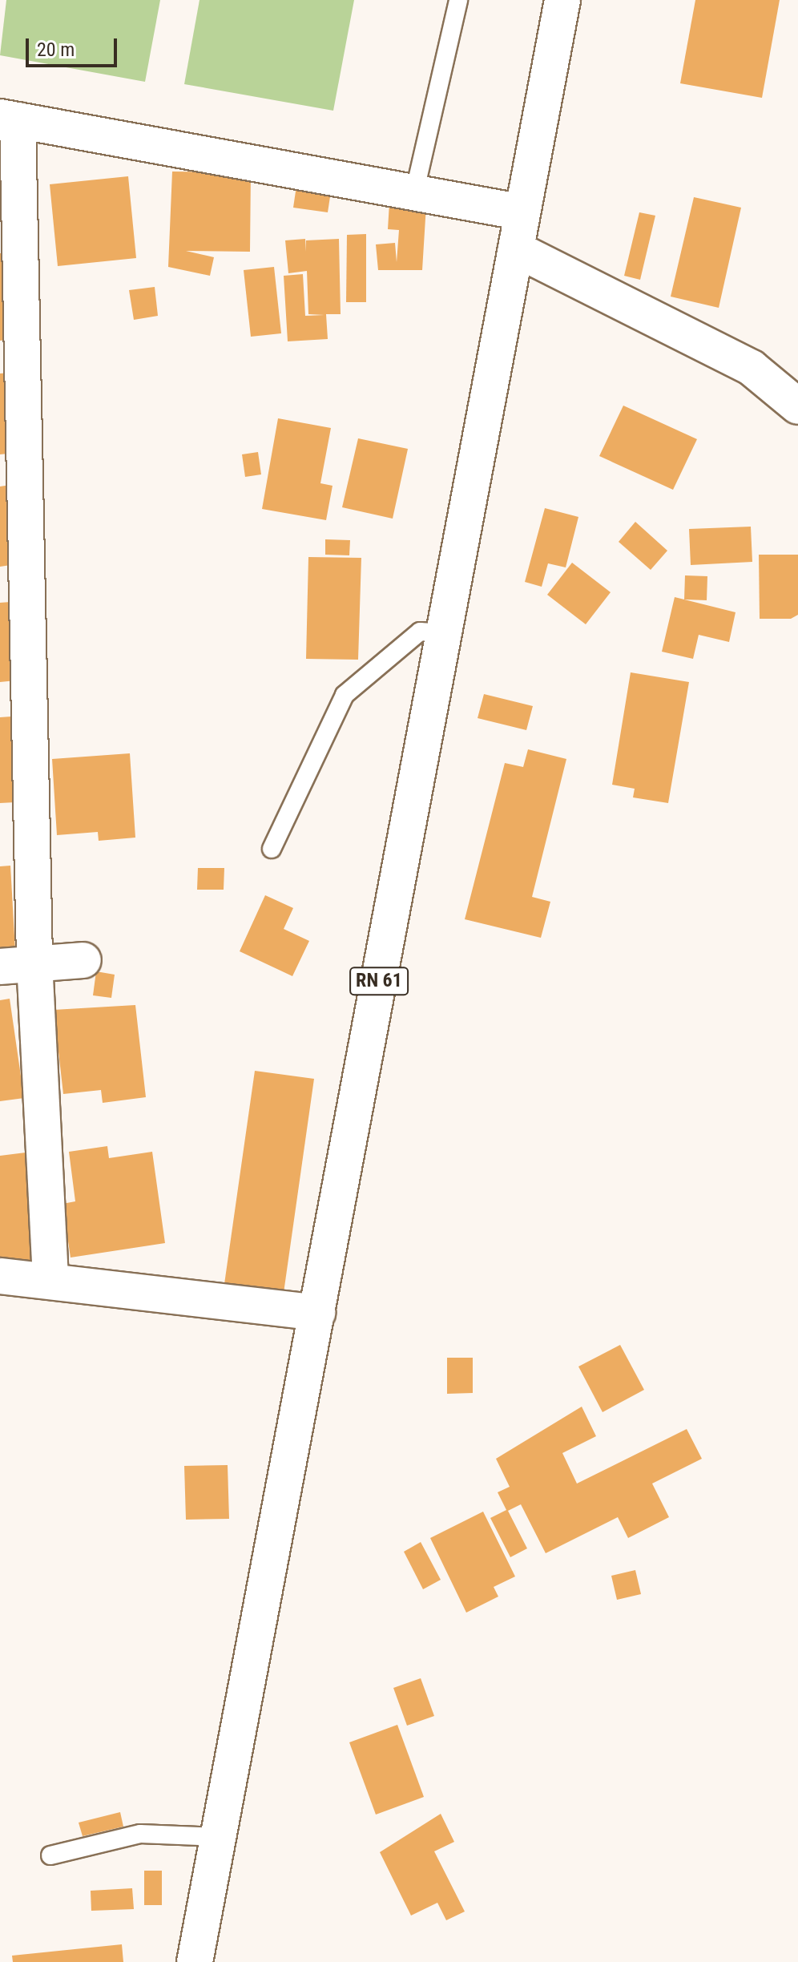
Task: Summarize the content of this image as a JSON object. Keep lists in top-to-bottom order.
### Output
{
  "streets": {
    "street": ["RN 61"]
  },
  "scale_bar": "20 m"
}
